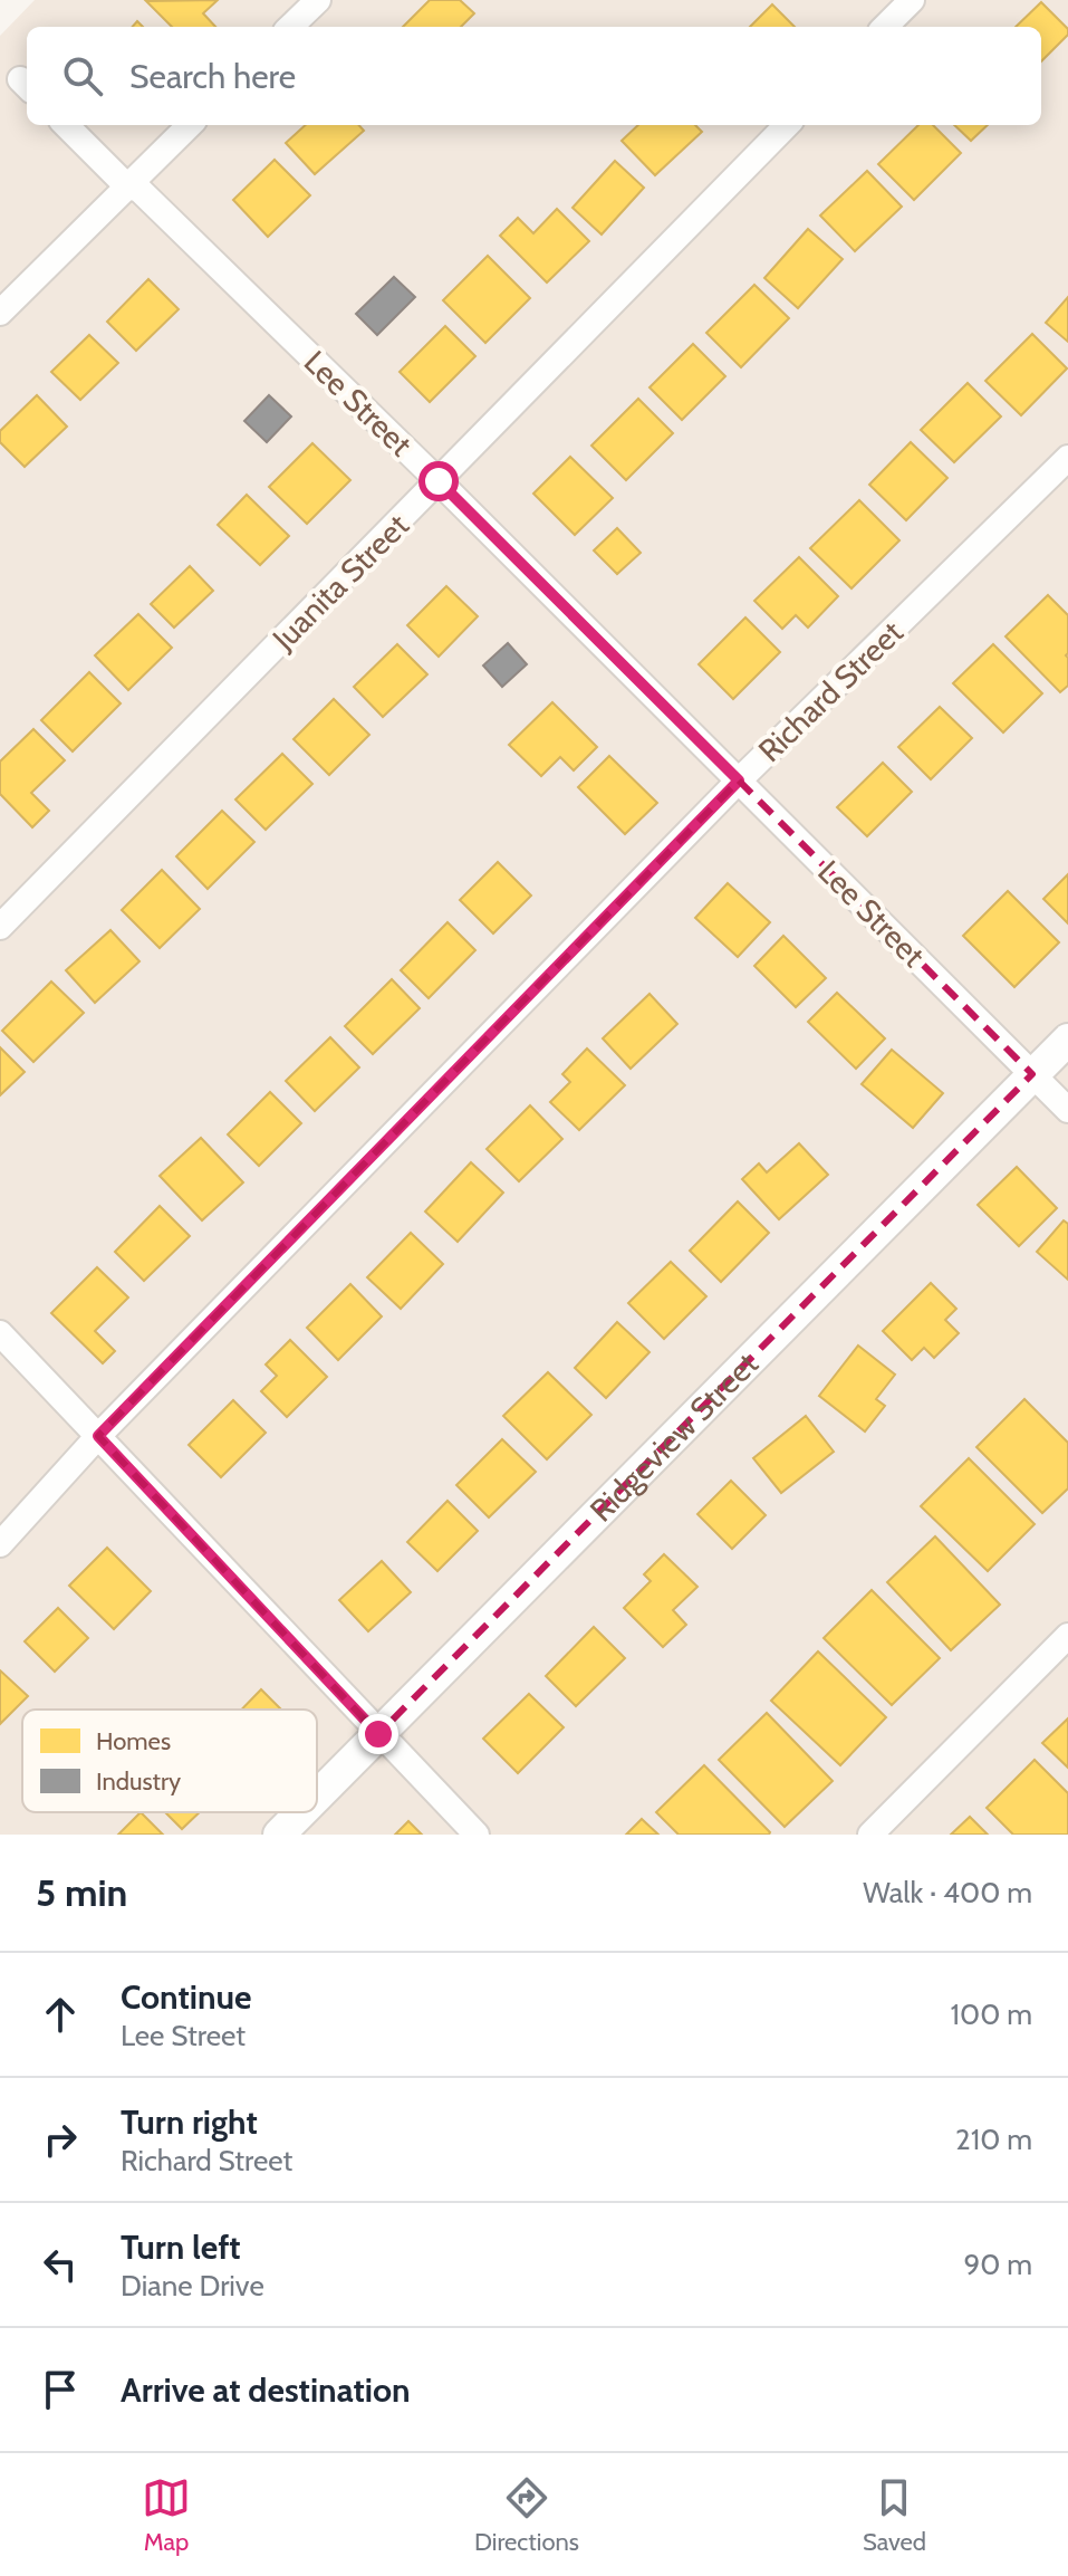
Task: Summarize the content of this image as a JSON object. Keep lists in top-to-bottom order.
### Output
{
  "streets": {
    "street": [
      "Lee Street",
      "Juanita Street",
      "Richard Street",
      "Ridgeview Street"
    ]
  },
  "crossings": [
    ["Lee Street", "Juanita Street"],
    ["Lee Street", "Richard Street"],
    ["Lee Street", "Ridgeview Street"]
  ],
  "legend": ["Homes", "Industry"],
  "page": {
    "search": "Search here",
    "heading": ["5 min", "Walk · 400 m"],
    "list": [
      ["Continue", "Lee Street", "100 m"],
      ["Turn right", "Richard Street", "210 m"],
      ["Turn left", "Diane Drive", "90 m"],
      "Arrive at destination"
    ],
    "nav": ["Map", "Directions", "Saved"]
  }
}
